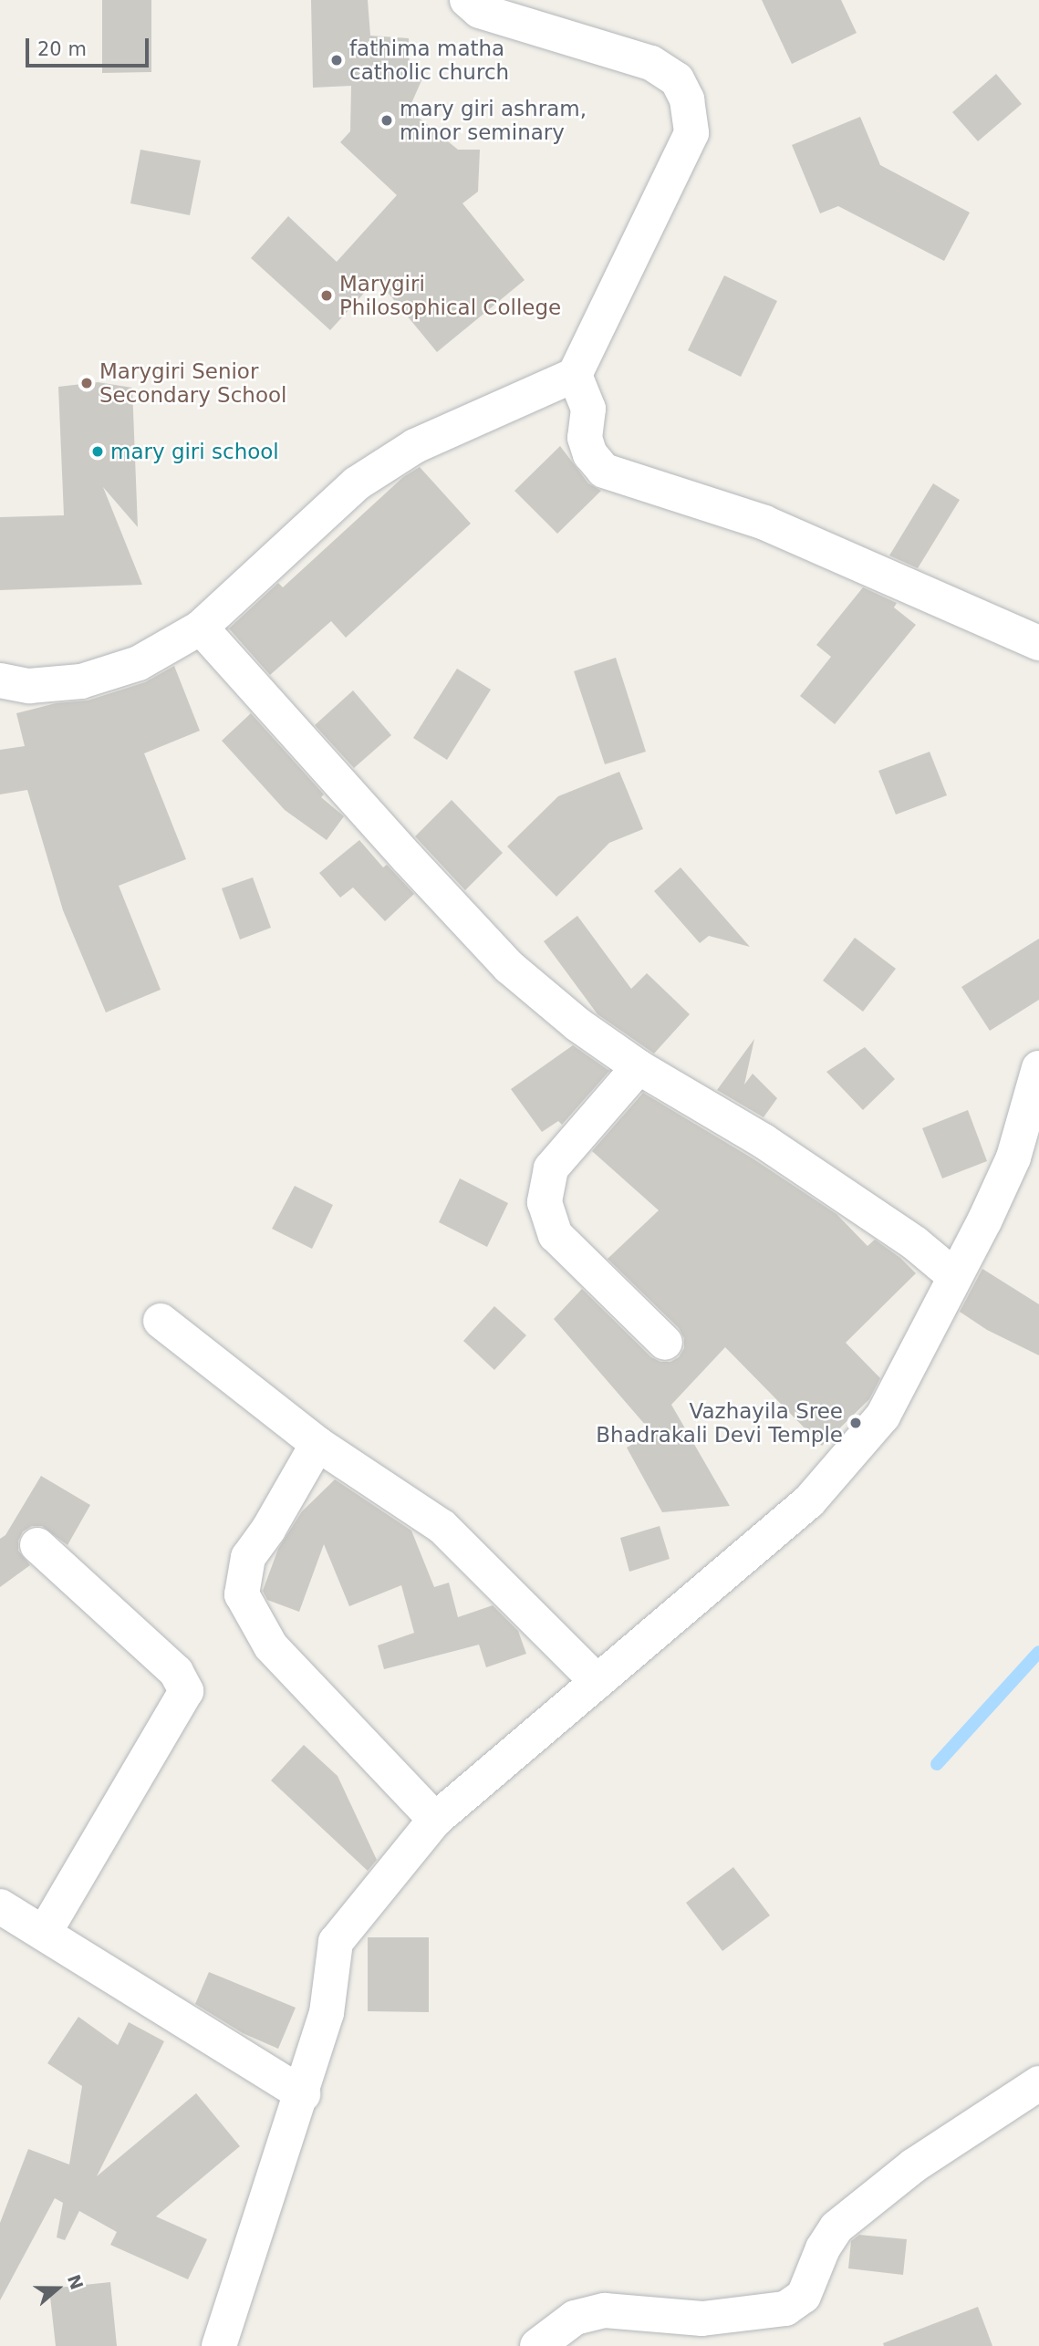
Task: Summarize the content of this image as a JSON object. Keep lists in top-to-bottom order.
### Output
{
  "places": [
    "fathima matha catholic church",
    "mary giri ashram, minor seminary",
    "Marygiri Philosophical College",
    "Marygiri Senior Secondary School",
    "mary giri school",
    "Vazhayila Sree Bhadrakali Devi Temple"
  ],
  "scale_bar": "20 m",
  "north": "right"
}
